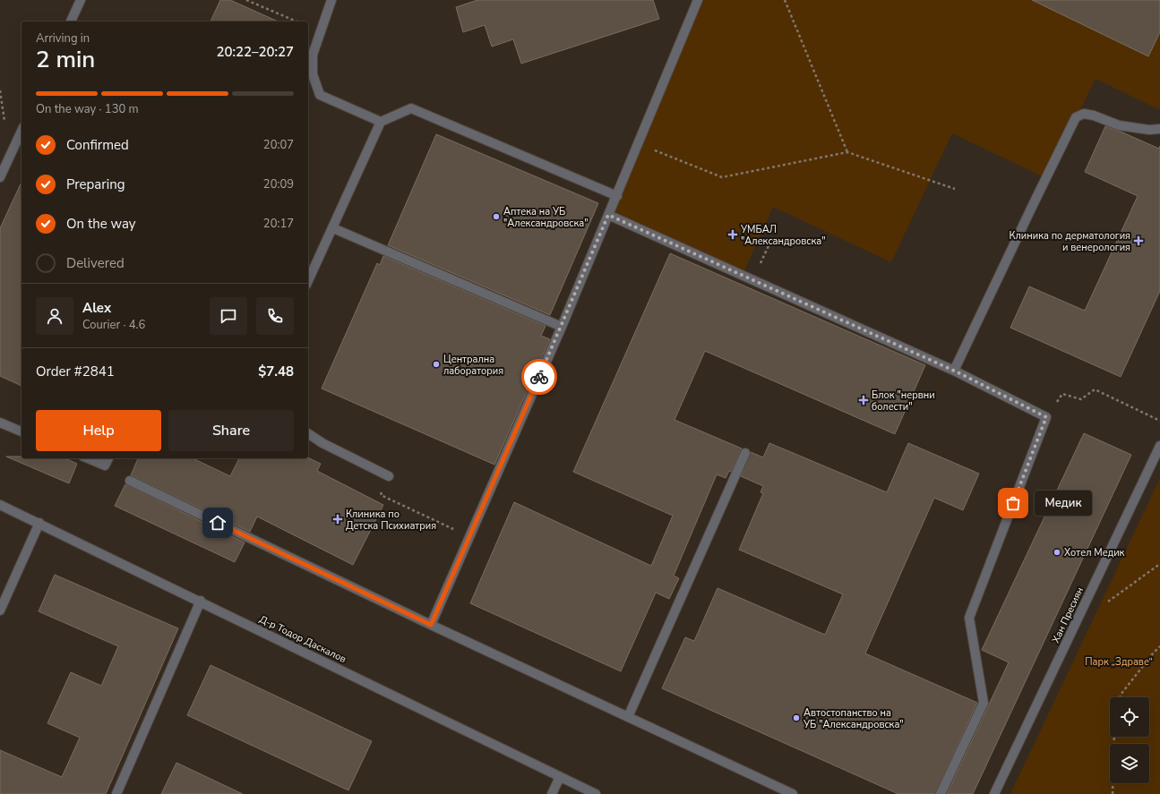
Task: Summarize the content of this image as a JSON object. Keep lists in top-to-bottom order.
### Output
{
  "streets": {
    "street": ["Хан Пресиян", "Д-р Тодор Даскалов"]
  },
  "parks": ["Парк „Здраве“"],
  "places": {
    "other": [
      "Аптека на УБ \"Александровска\"",
      "Централна лаборатория",
      "Медик",
      "Хотел Медик",
      "Автостопанство на УБ \"Александровска\""
    ],
    "health": [
      "УМБАЛ \"Александровска\"",
      "Клиника по дерматология и венерология",
      "Блок \"нервни болести\"",
      "Клиника по Детска Психиатрия"
    ]
  },
  "page": {
    "heading": ["2 min", "Arriving in", "20:22–20:27"],
    "panel": [
      "Alex",
      "Courier · 4.6",
      "Order #2841",
      "$7.48"
    ],
    "bar": "On the way · 130 m",
    "list": [
      ["Confirmed", "20:07"],
      ["Preparing", "20:09"],
      ["On the way", "20:17"],
      "Delivered"
    ],
    "buttons": ["Help", "Share"],
    "bubble": "Медик"
  }
}
